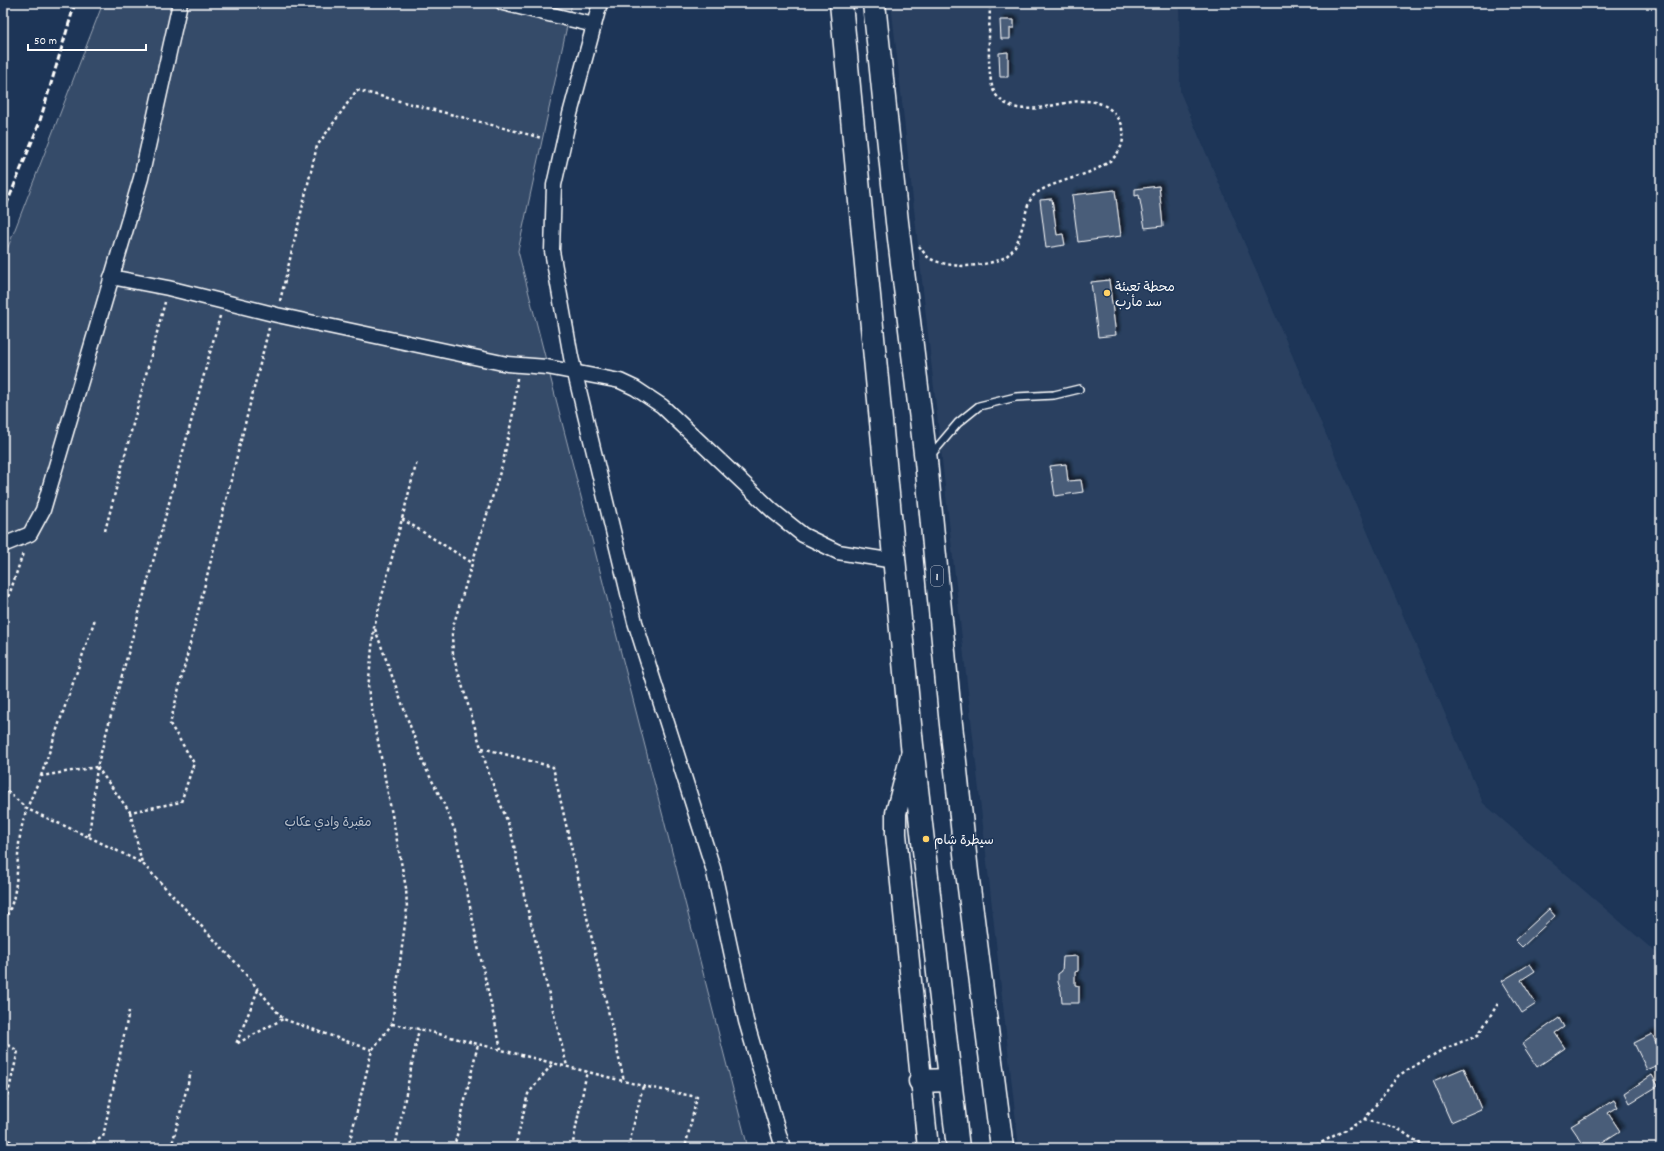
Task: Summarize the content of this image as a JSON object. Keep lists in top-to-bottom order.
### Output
{
  "streets": {
    "highway": ["1"]
  },
  "parks": ["مقبرة وادي عكاب"],
  "places": ["محطة تعبئة سد مأرب", "سيطرة شام"],
  "scale_bar": "50 m"
}
